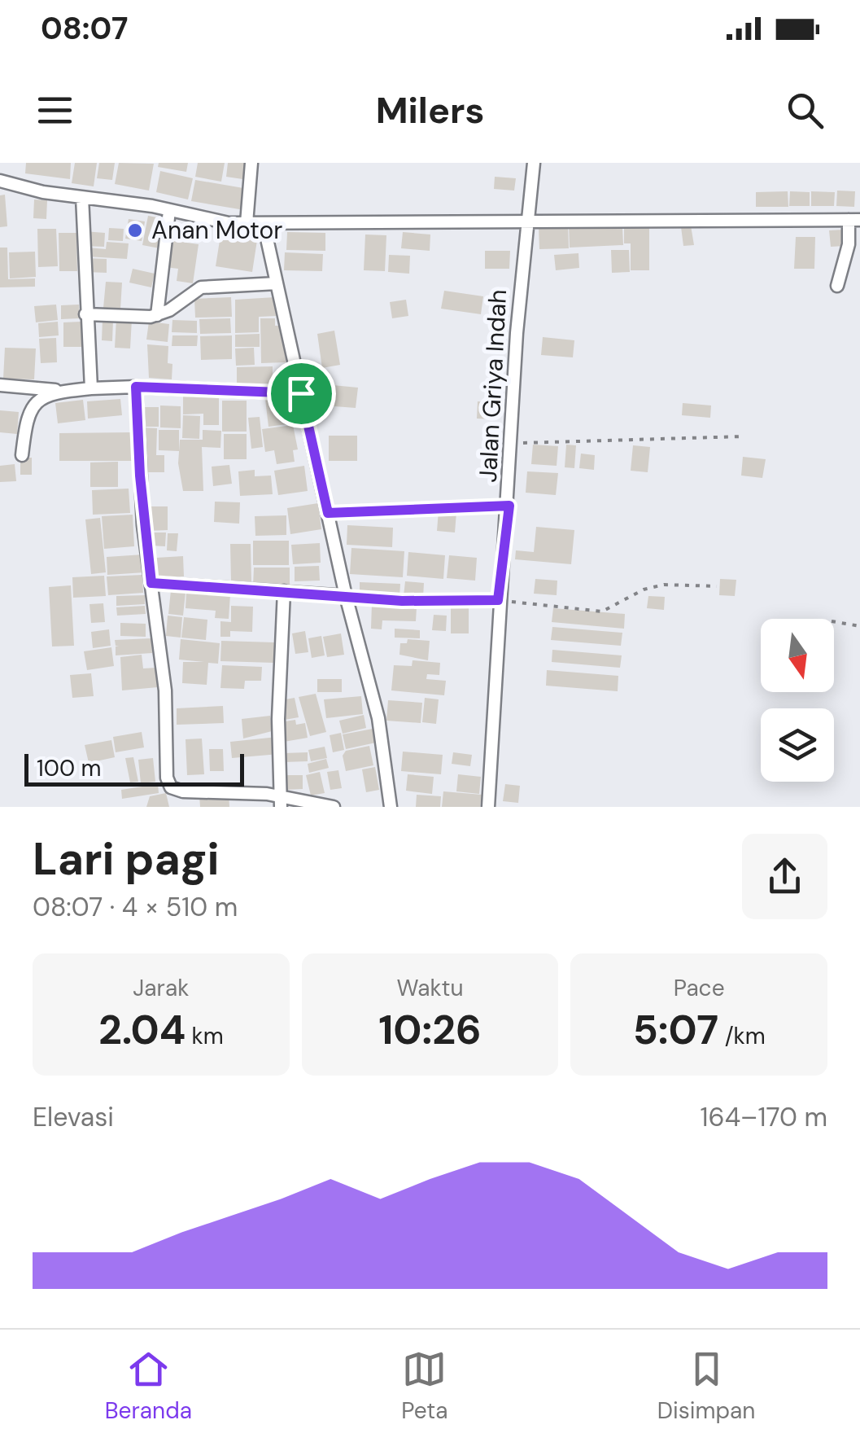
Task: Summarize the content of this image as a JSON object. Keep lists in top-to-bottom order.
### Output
{
  "streets": {
    "street": ["Jalan Griya Indah"]
  },
  "places": ["Anan Motor"],
  "scale_bar": "100 m",
  "north": "bottom",
  "page": {
    "status": "08:07",
    "header": "Milers",
    "scale": "100 m",
    "heading": ["Lari pagi", "08:07 · 4 × 510 m"],
    "stats": [
      ["Jarak", "2.04 km"],
      ["Waktu", "10:26"],
      ["Pace", "5:07 /km"]
    ],
    "chart": ["Elevasi", "164–170 m"],
    "tabs": ["Beranda", "Peta", "Disimpan"]
  }
}
